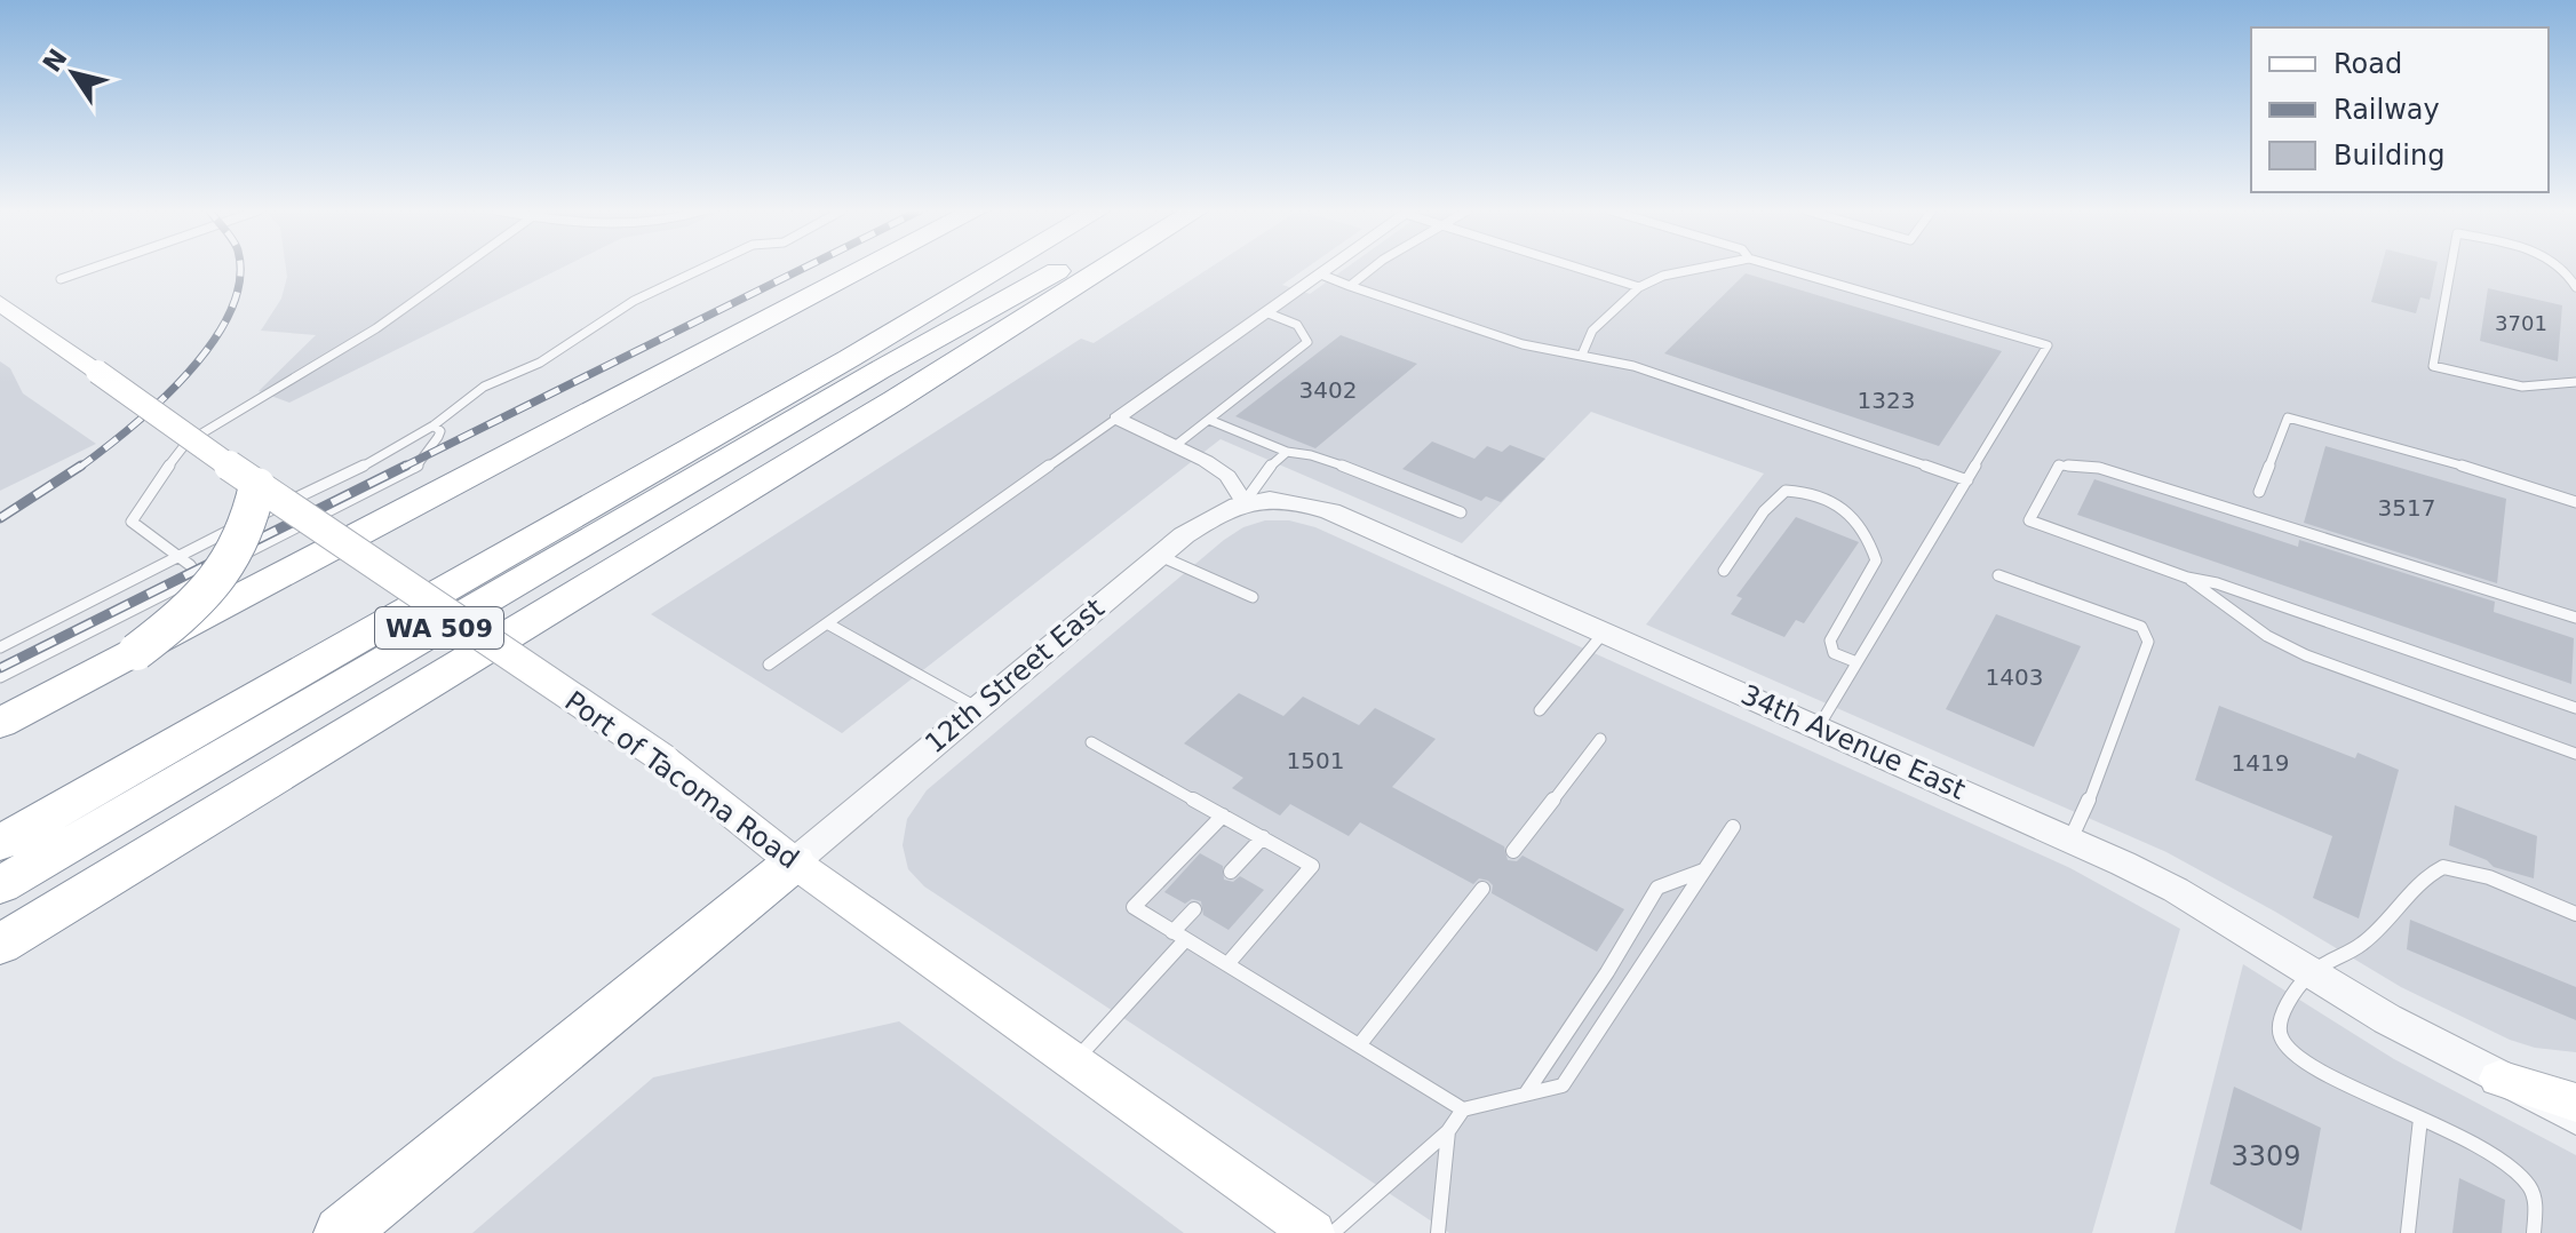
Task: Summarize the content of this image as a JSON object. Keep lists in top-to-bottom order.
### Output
{
  "streets": {
    "highway": ["WA 509"],
    "main road": ["Port of Tacoma Road"],
    "street": ["12th Street East", "34th Avenue East"]
  },
  "crossings": [
    ["12th Street East", "34th Avenue East"],
    ["12th Street East", "Port of Tacoma Road"]
  ],
  "house_numbers": [
    "3701",
    "3402",
    "1323",
    "3517",
    "1403",
    "1501",
    "1419",
    "3309"
  ],
  "legend": ["Road", "Railway", "Building"],
  "north": "top left"
}
